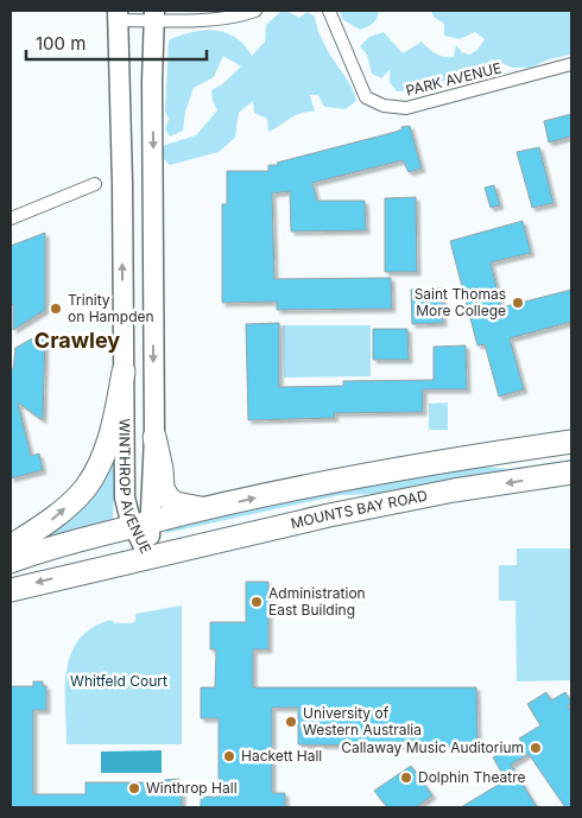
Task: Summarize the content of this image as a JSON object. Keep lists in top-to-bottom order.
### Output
{
  "streets": {
    "highway": ["MOUNTS BAY ROAD"],
    "main road": ["WINTHROP AVENUE"],
    "street": ["PARK AVENUE"]
  },
  "crossings": [
    ["WINTHROP AVENUE", "MOUNTS BAY ROAD"]
  ],
  "districts": ["Crawley"],
  "parks": ["Whitfeld Court"],
  "places": [
    "Saint Thomas More College",
    "Trinity on Hampden",
    "Administration East Building",
    "University of Western Australia",
    "Callaway Music Auditorium",
    "Hackett Hall",
    "Dolphin Theatre",
    "Winthrop Hall"
  ],
  "scale_bar": "100 m"
}
